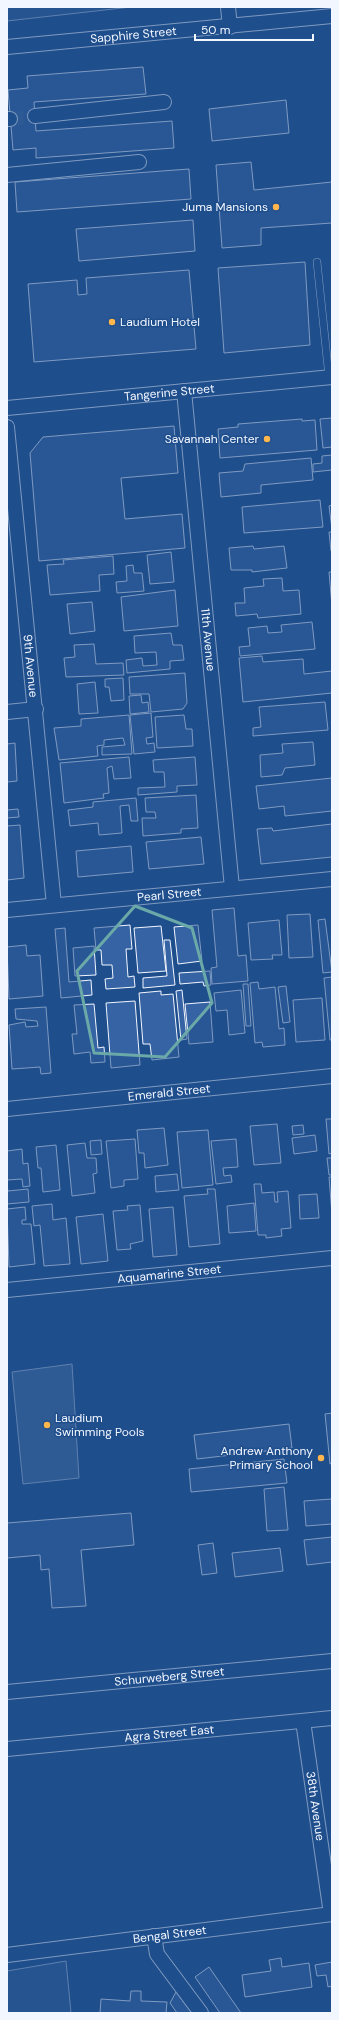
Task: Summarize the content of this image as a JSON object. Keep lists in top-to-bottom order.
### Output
{
  "streets": {
    "street": [
      "Sapphire Street",
      "Tangerine Street",
      "11th Avenue",
      "9th Avenue",
      "Pearl Street",
      "Emerald Street",
      "Aquamarine Street",
      "Schurweberg Street",
      "Agra Street East",
      "38th Avenue",
      "Bengal Street"
    ]
  },
  "crossings": [
    ["Tangerine Street", "11th Avenue"],
    ["11th Avenue", "Pearl Street"],
    ["9th Avenue", "Pearl Street"],
    ["Agra Street East", "38th Avenue"],
    ["38th Avenue", "Bengal Street"]
  ],
  "places": [
    "Juma Mansions",
    "Laudium Hotel",
    "Savannah Center",
    "Laudium Swimming Pools",
    "Andrew Anthony Primary School"
  ],
  "scale_bar": "50 m"
}
